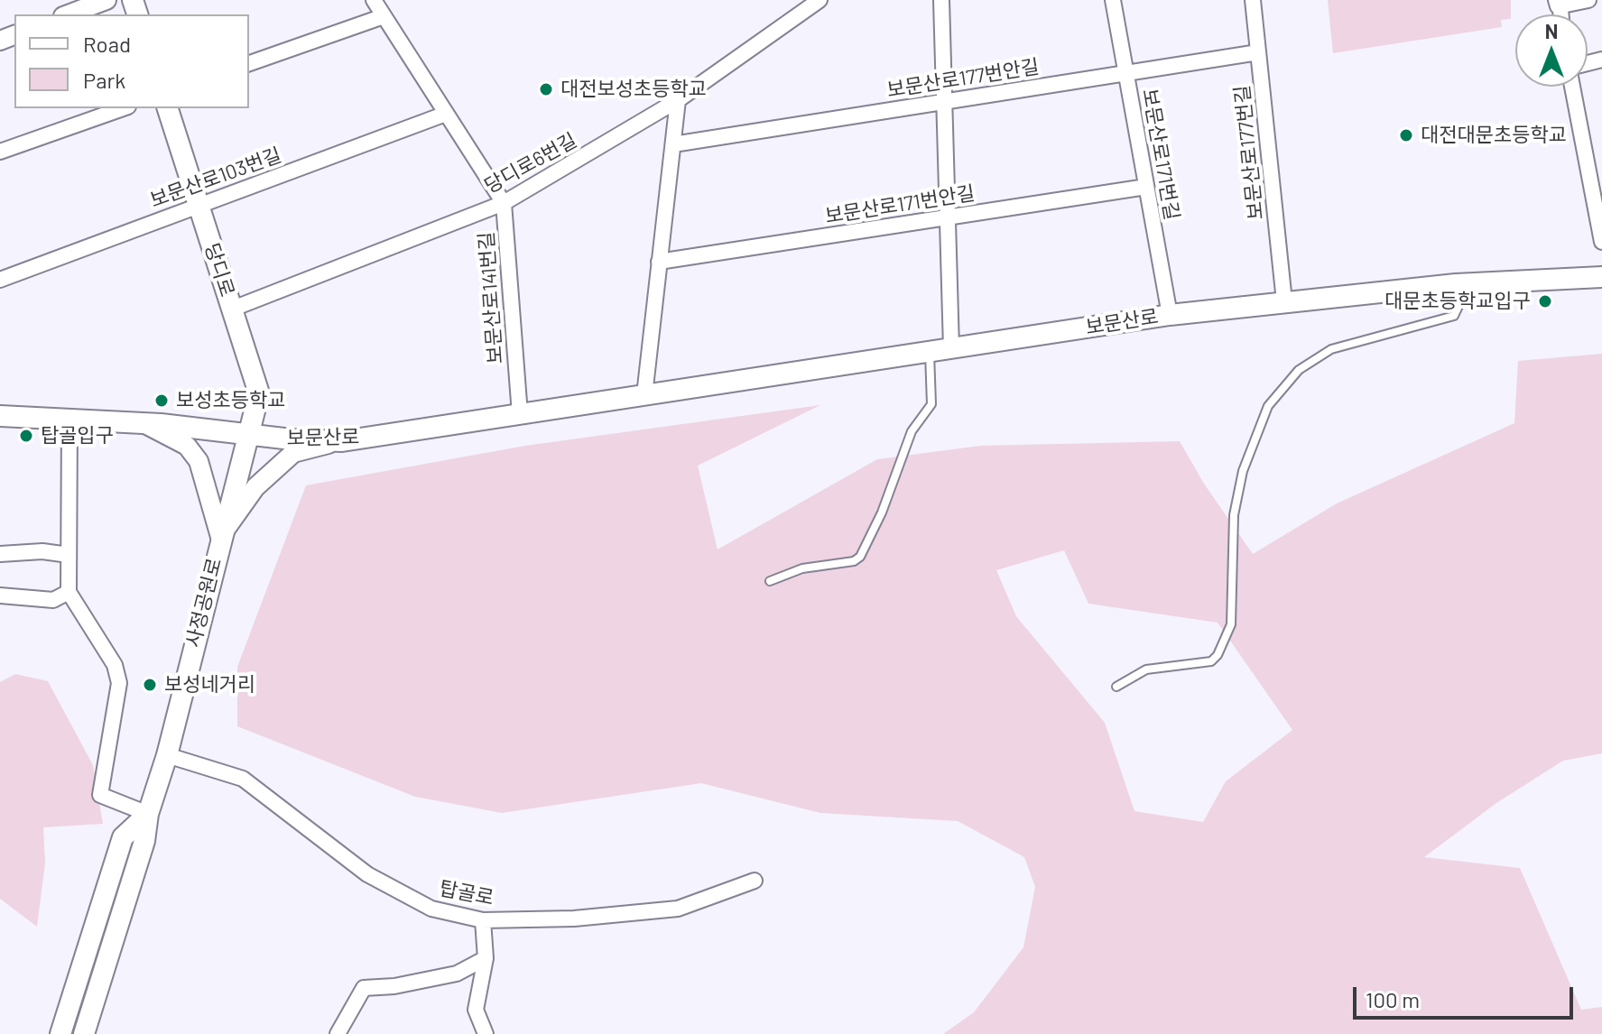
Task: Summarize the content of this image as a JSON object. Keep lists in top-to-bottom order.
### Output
{
  "streets": {
    "main road": ["당디로", "보문산로", "사정공원로"],
    "street": [
      "보문산로177번안길",
      "보문산로177번길",
      "보문산로171번길",
      "당디로6번길",
      "보문산로103번길",
      "보문산로171번안길",
      "보문산로141번길",
      "탑골로"
    ]
  },
  "crossings": [
    ["보문산로177번안길", "보문산로177번길"],
    ["보문산로177번안길", "보문산로171번길"],
    ["보문산로177번길", "보문산로"],
    ["보문산로171번길", "보문산로171번안길"],
    ["보문산로171번길", "보문산로"],
    ["당디로6번길", "당디로"],
    ["당디로6번길", "보문산로141번길"],
    ["보문산로103번길", "당디로"],
    ["보문산로103번길", "보문산로141번길"],
    ["당디로", "보문산로"],
    ["당디로", "사정공원로"],
    ["보문산로141번길", "보문산로"],
    ["보문산로", "사정공원로"],
    ["사정공원로", "탑골로"]
  ],
  "places": [
    "대전보성초등학교",
    "대전대문초등학교",
    "대문초등학교입구",
    "보성초등학교",
    "탑골입구",
    "보성네거리"
  ],
  "legend": ["Road", "Park"],
  "scale_bar": "100 m",
  "north": "top"
}
